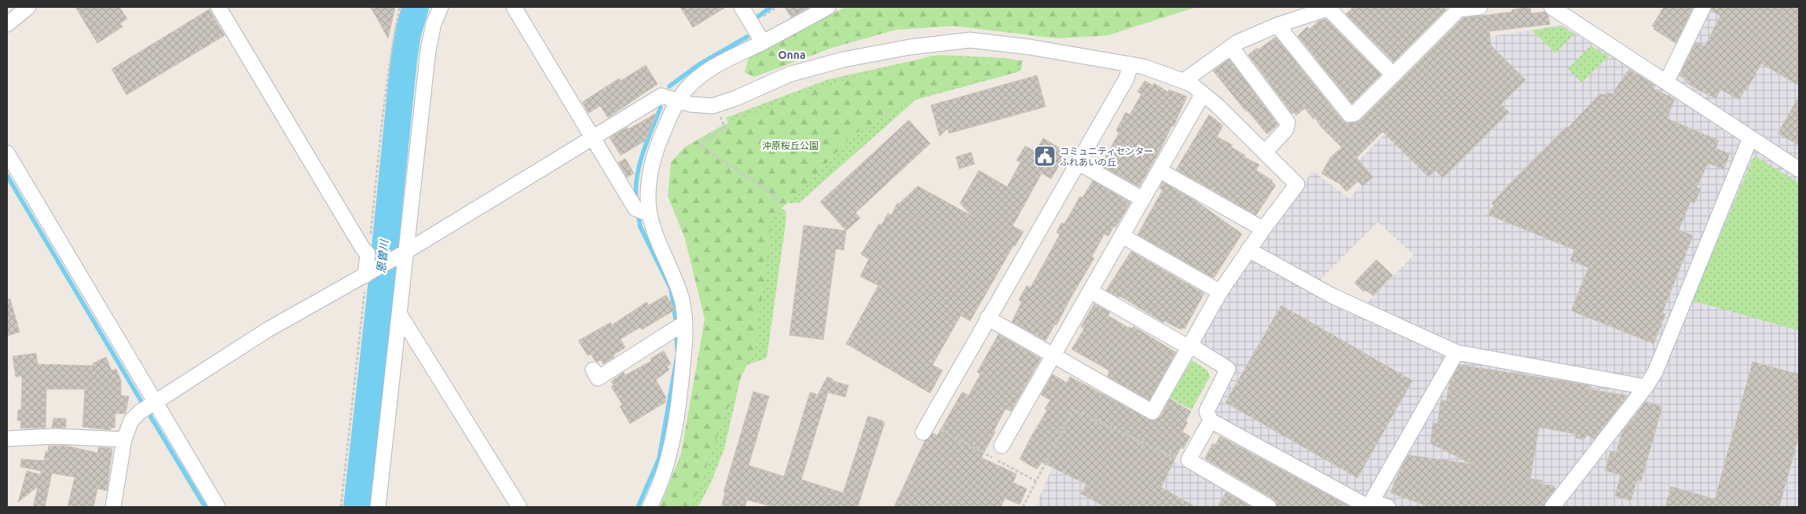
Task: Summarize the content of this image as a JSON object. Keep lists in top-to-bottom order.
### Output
{
  "districts": ["Onna"],
  "water": ["恩曽川"],
  "parks": ["沖原桜丘公園"],
  "places": {
    "public building": ["コミュニティセンター ふれあいの丘"]
  }
}
